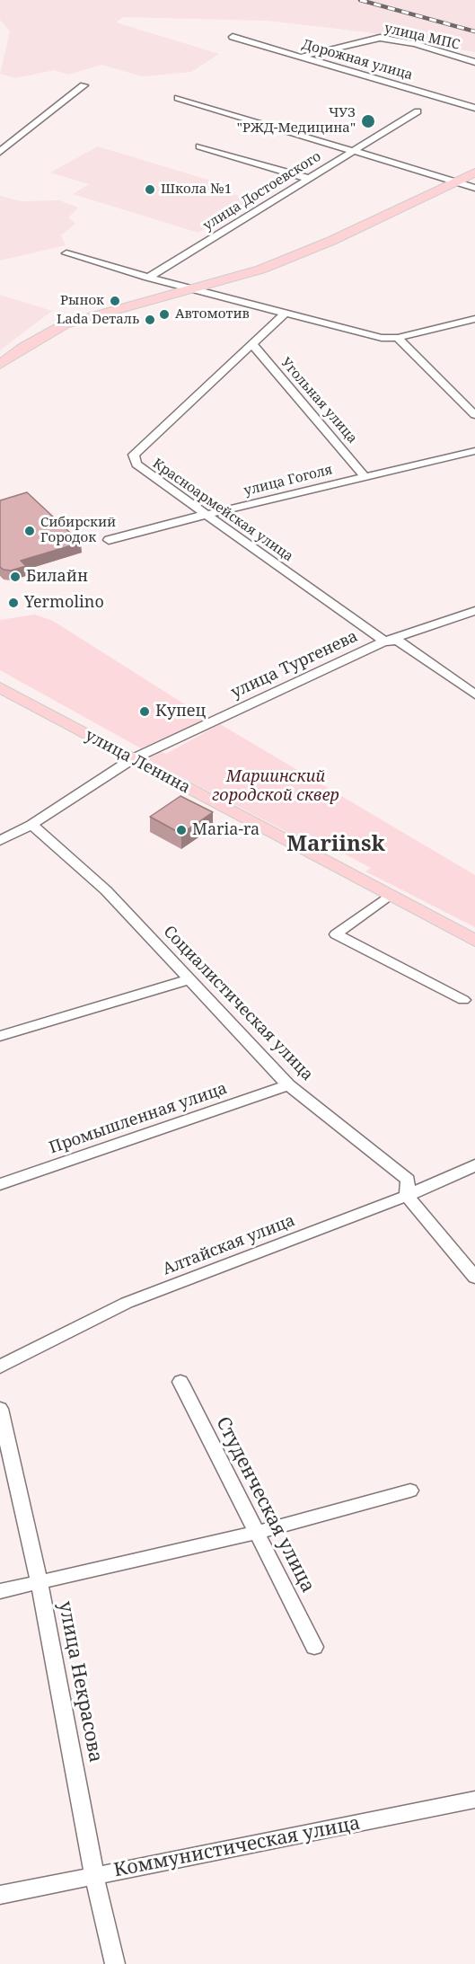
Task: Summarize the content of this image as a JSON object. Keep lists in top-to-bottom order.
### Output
{
  "streets": {
    "main road": ["улица Ленина"],
    "street": [
      "улица МПС",
      "Дорожная улица",
      "улица Достоевского",
      "Угольная улица",
      "улица Гоголя",
      "Красноармейская улица",
      "улица Тургенева",
      "Социалистическая улица",
      "Промышленная улица",
      "Алтайская улица",
      "Студенческая улица",
      "улица Некрасова",
      "Коммунистическая улица"
    ]
  },
  "crossings": [
    ["улица МПС", "Дорожная улица"],
    ["Угольная улица", "улица Гоголя"],
    ["Угольная улица", "Красноармейская улица"],
    ["улица Гоголя", "Красноармейская улица"],
    ["Красноармейская улица", "улица Тургенева"],
    ["улица Тургенева", "улица Ленина"],
    ["улица Тургенева", "Социалистическая улица"],
    ["Социалистическая улица", "Промышленная улица"],
    ["Социалистическая улица", "Алтайская улица"],
    ["улица Некрасова", "Коммунистическая улица"]
  ],
  "districts": ["Mariinsk"],
  "parks": ["Мариинский городской сквер"],
  "places": [
    "ЧУЗ \"РЖД-Медицина\"",
    "Школа №1",
    "Рынок",
    "Автомотив",
    "Lada Dеталь",
    "Сибирский Городок",
    "Билайн",
    "Yermolino",
    "Купец",
    "Maria-ra"
  ]
}
